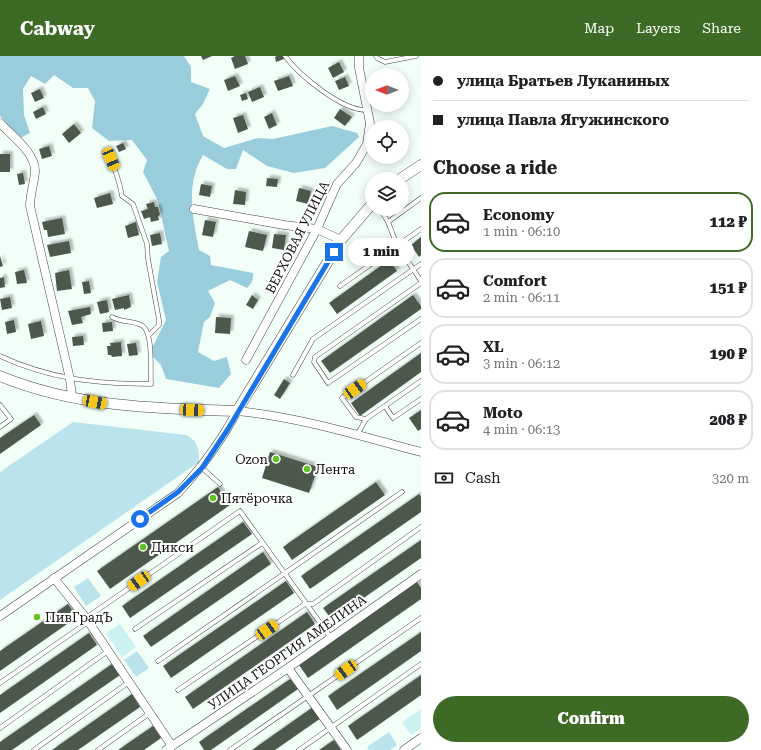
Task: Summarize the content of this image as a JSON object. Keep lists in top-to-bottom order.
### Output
{
  "streets": {
    "street": ["ВЕРХОВАЯ УЛИЦА", "УЛИЦА ГЕОРГИЯ АМЕЛИНА"]
  },
  "places": [
    "Ozon",
    "Лента",
    "Пятёрочка",
    "Дикси",
    "ПивГрадЪ"
  ],
  "north": "left",
  "page": {
    "header": "Cabway",
    "nav": ["Map", "Layers", "Share"],
    "banner": ["улица Братьев Луканиных", "улица Павла Ягужинского"],
    "heading": "Choose a ride",
    "list": [
      {
        "name": "Economy",
        "note": "1 min · 06:10",
        "value": "112 ₽"
      },
      {
        "name": "Comfort",
        "note": "2 min · 06:11",
        "value": "151 ₽"
      },
      {
        "name": "XL",
        "note": "3 min · 06:12",
        "value": "190 ₽"
      },
      {
        "name": "Moto",
        "note": "4 min · 06:13",
        "value": "208 ₽"
      }
    ],
    "bubble": "1 min",
    "pay": ["Cash", "320 m"],
    "buttons": "Confirm"
  }
}
